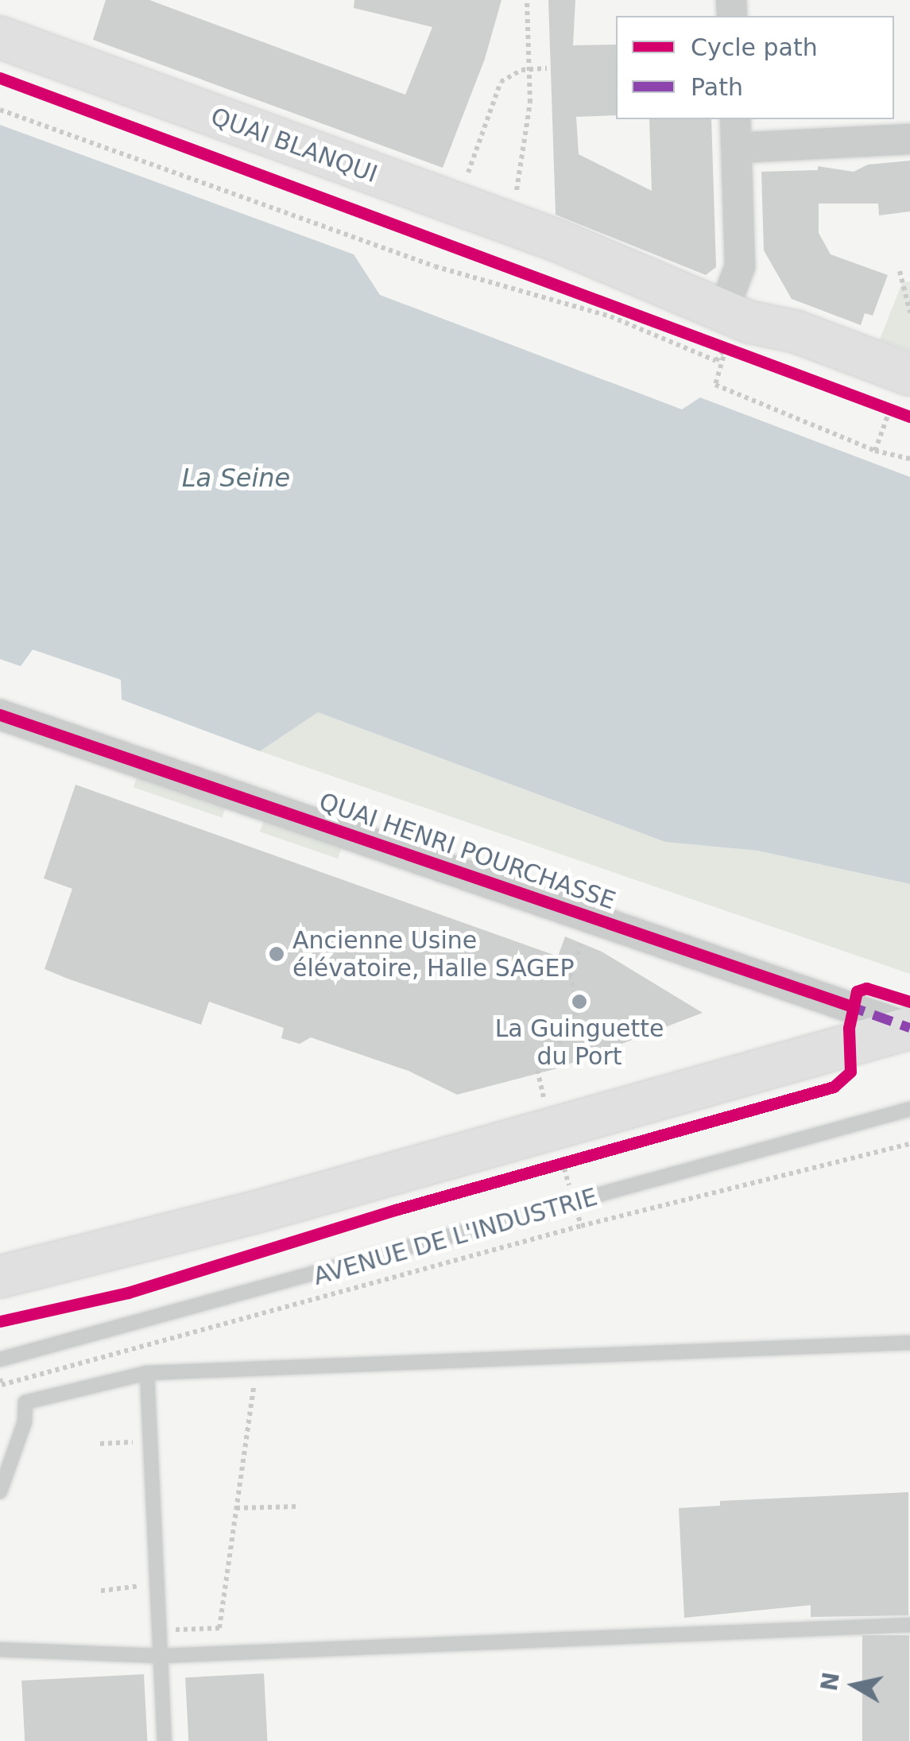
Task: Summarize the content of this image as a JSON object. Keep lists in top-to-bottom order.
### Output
{
  "streets": {
    "main road": ["QUAI BLANQUI"],
    "street": ["QUAI HENRI POURCHASSE"],
    "lane": ["AVENUE DE L'INDUSTRIE"]
  },
  "water": ["La Seine"],
  "places": ["Ancienne Usine élévatoire, Halle SAGEP", "La Guinguette du Port"],
  "legend": ["Cycle path", "Path"],
  "north": "left"
}
